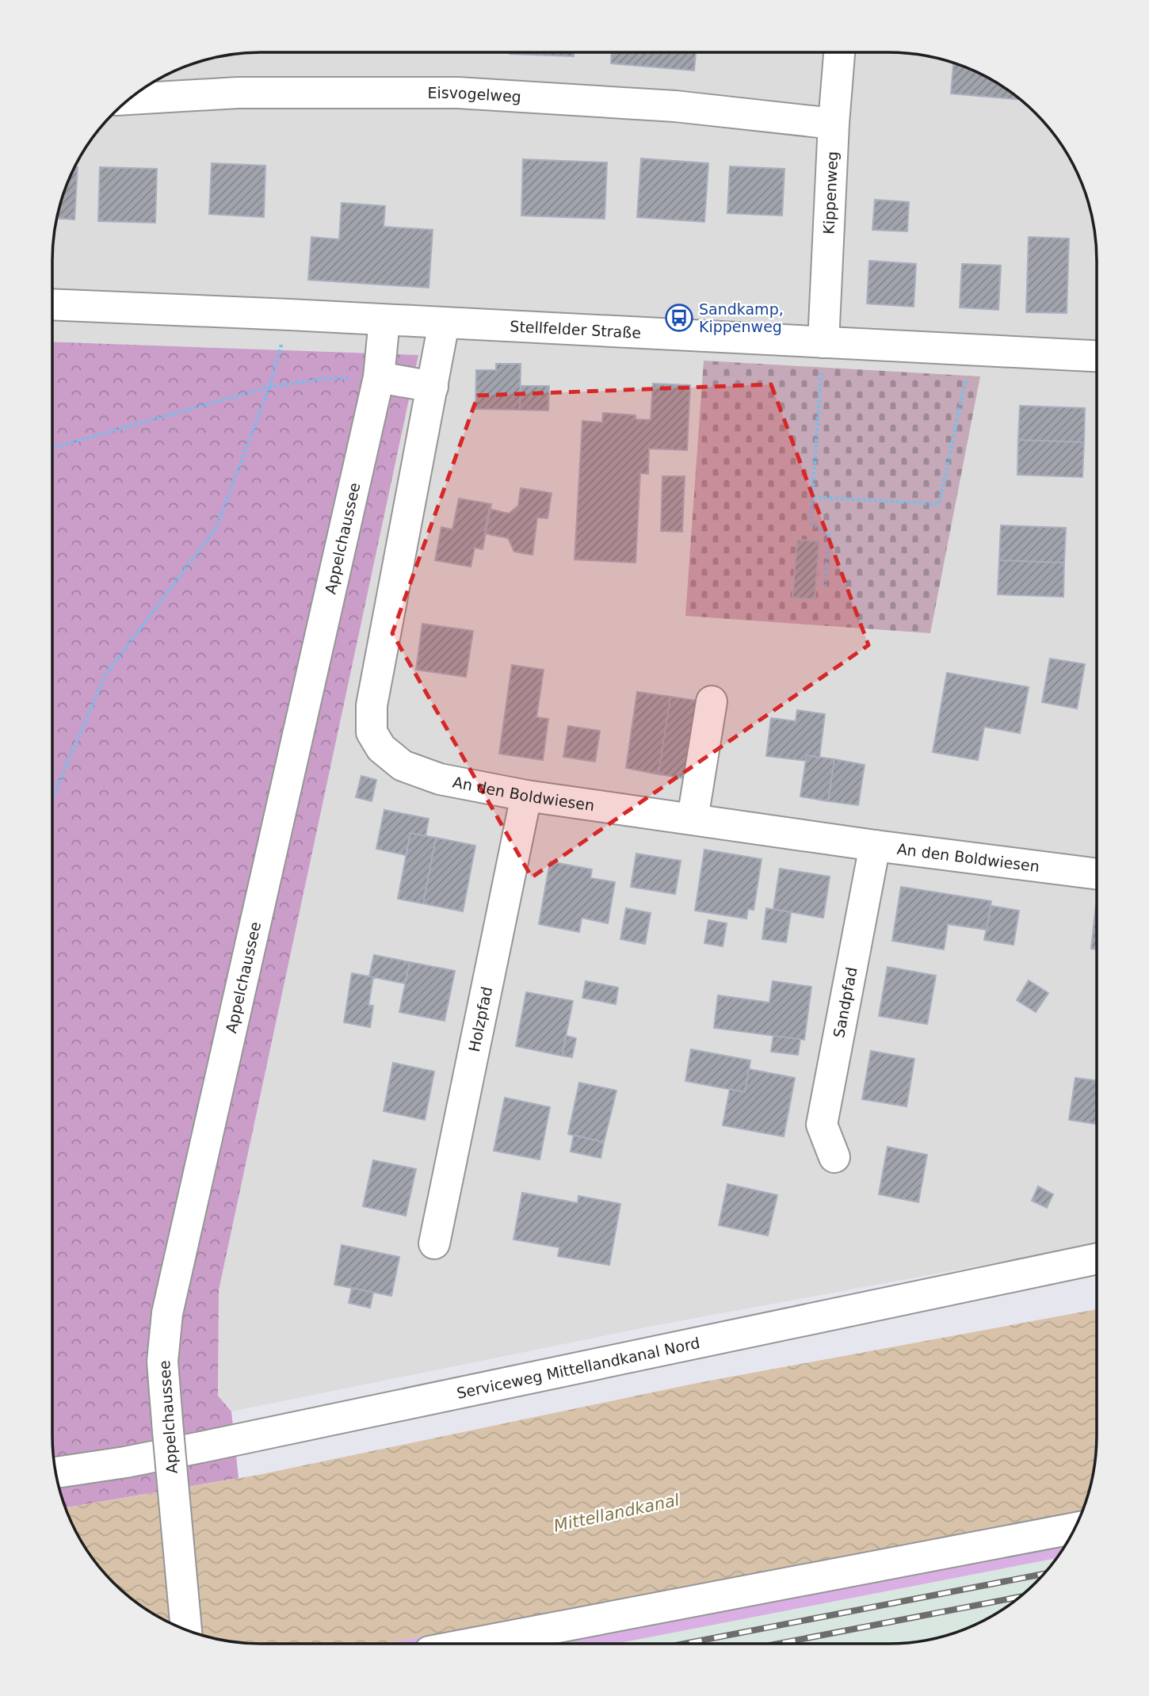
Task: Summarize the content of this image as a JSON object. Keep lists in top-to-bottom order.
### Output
{
  "streets": {
    "street": [
      "Eisvogelweg",
      "Kippenweg",
      "Stellfelder Straße",
      "Appelchaussee",
      "An den Boldwiesen",
      "Sandpfad",
      "Holzpfad",
      "Serviceweg Mittellandkanal Nord"
    ]
  },
  "crossings": [
    ["Eisvogelweg", "Kippenweg"],
    ["Kippenweg", "Stellfelder Straße"],
    ["Stellfelder Straße", "Appelchaussee"],
    ["Stellfelder Straße", "An den Boldwiesen"],
    ["An den Boldwiesen", "Sandpfad"],
    ["An den Boldwiesen", "Holzpfad"]
  ],
  "water": ["Mittellandkanal"],
  "places": {
    "bus stop": ["Sandkamp, Kippenweg"]
  }
}
